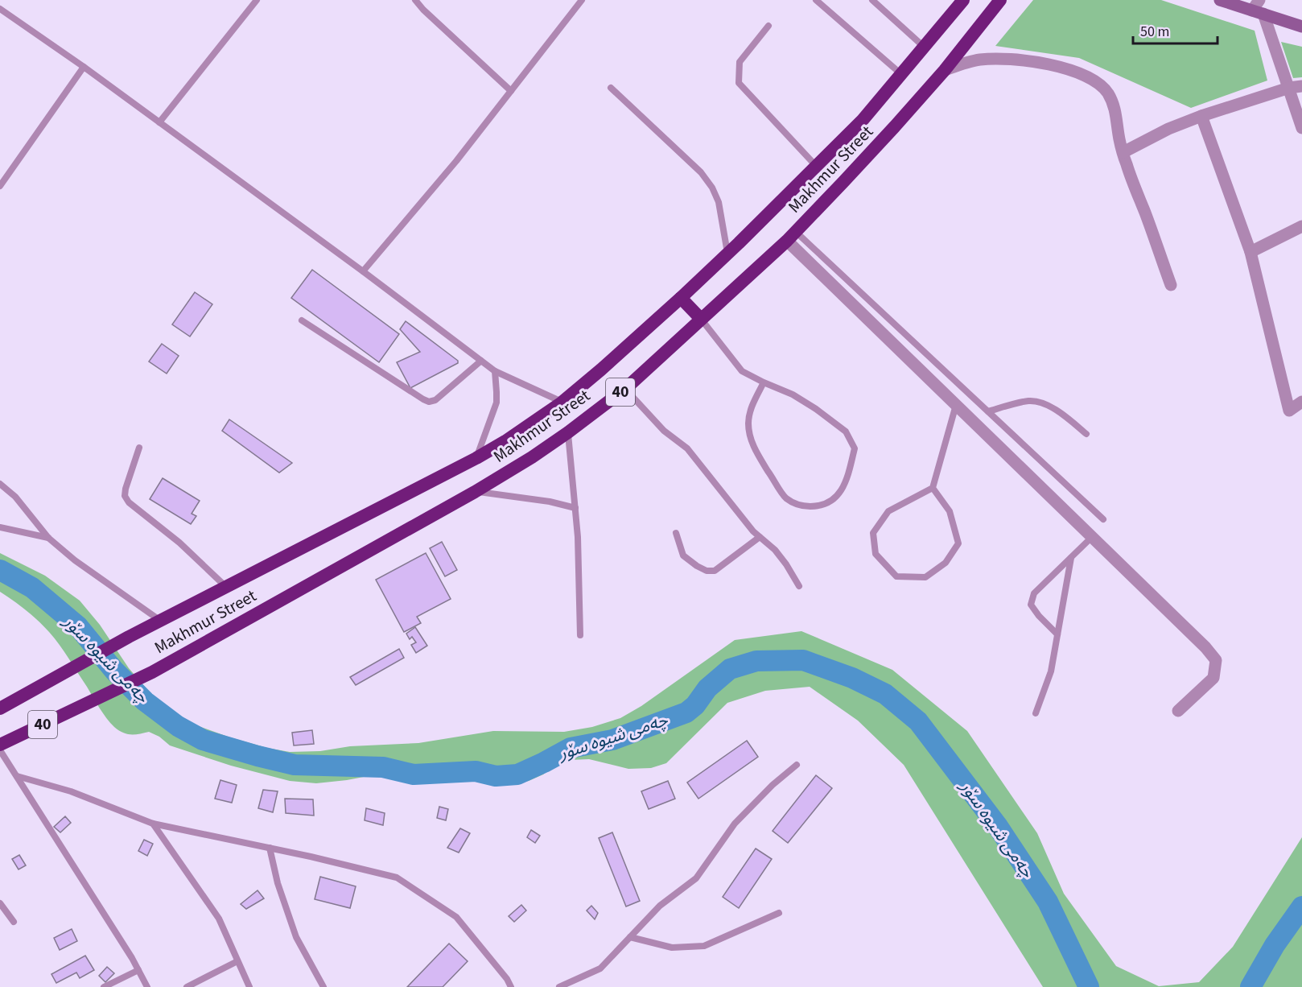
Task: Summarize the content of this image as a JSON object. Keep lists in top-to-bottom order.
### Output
{
  "streets": {
    "highway": ["Makhmur Street", "40"]
  },
  "water": ["چەمی شیوە سۆر"],
  "scale_bar": "50 m"
}
